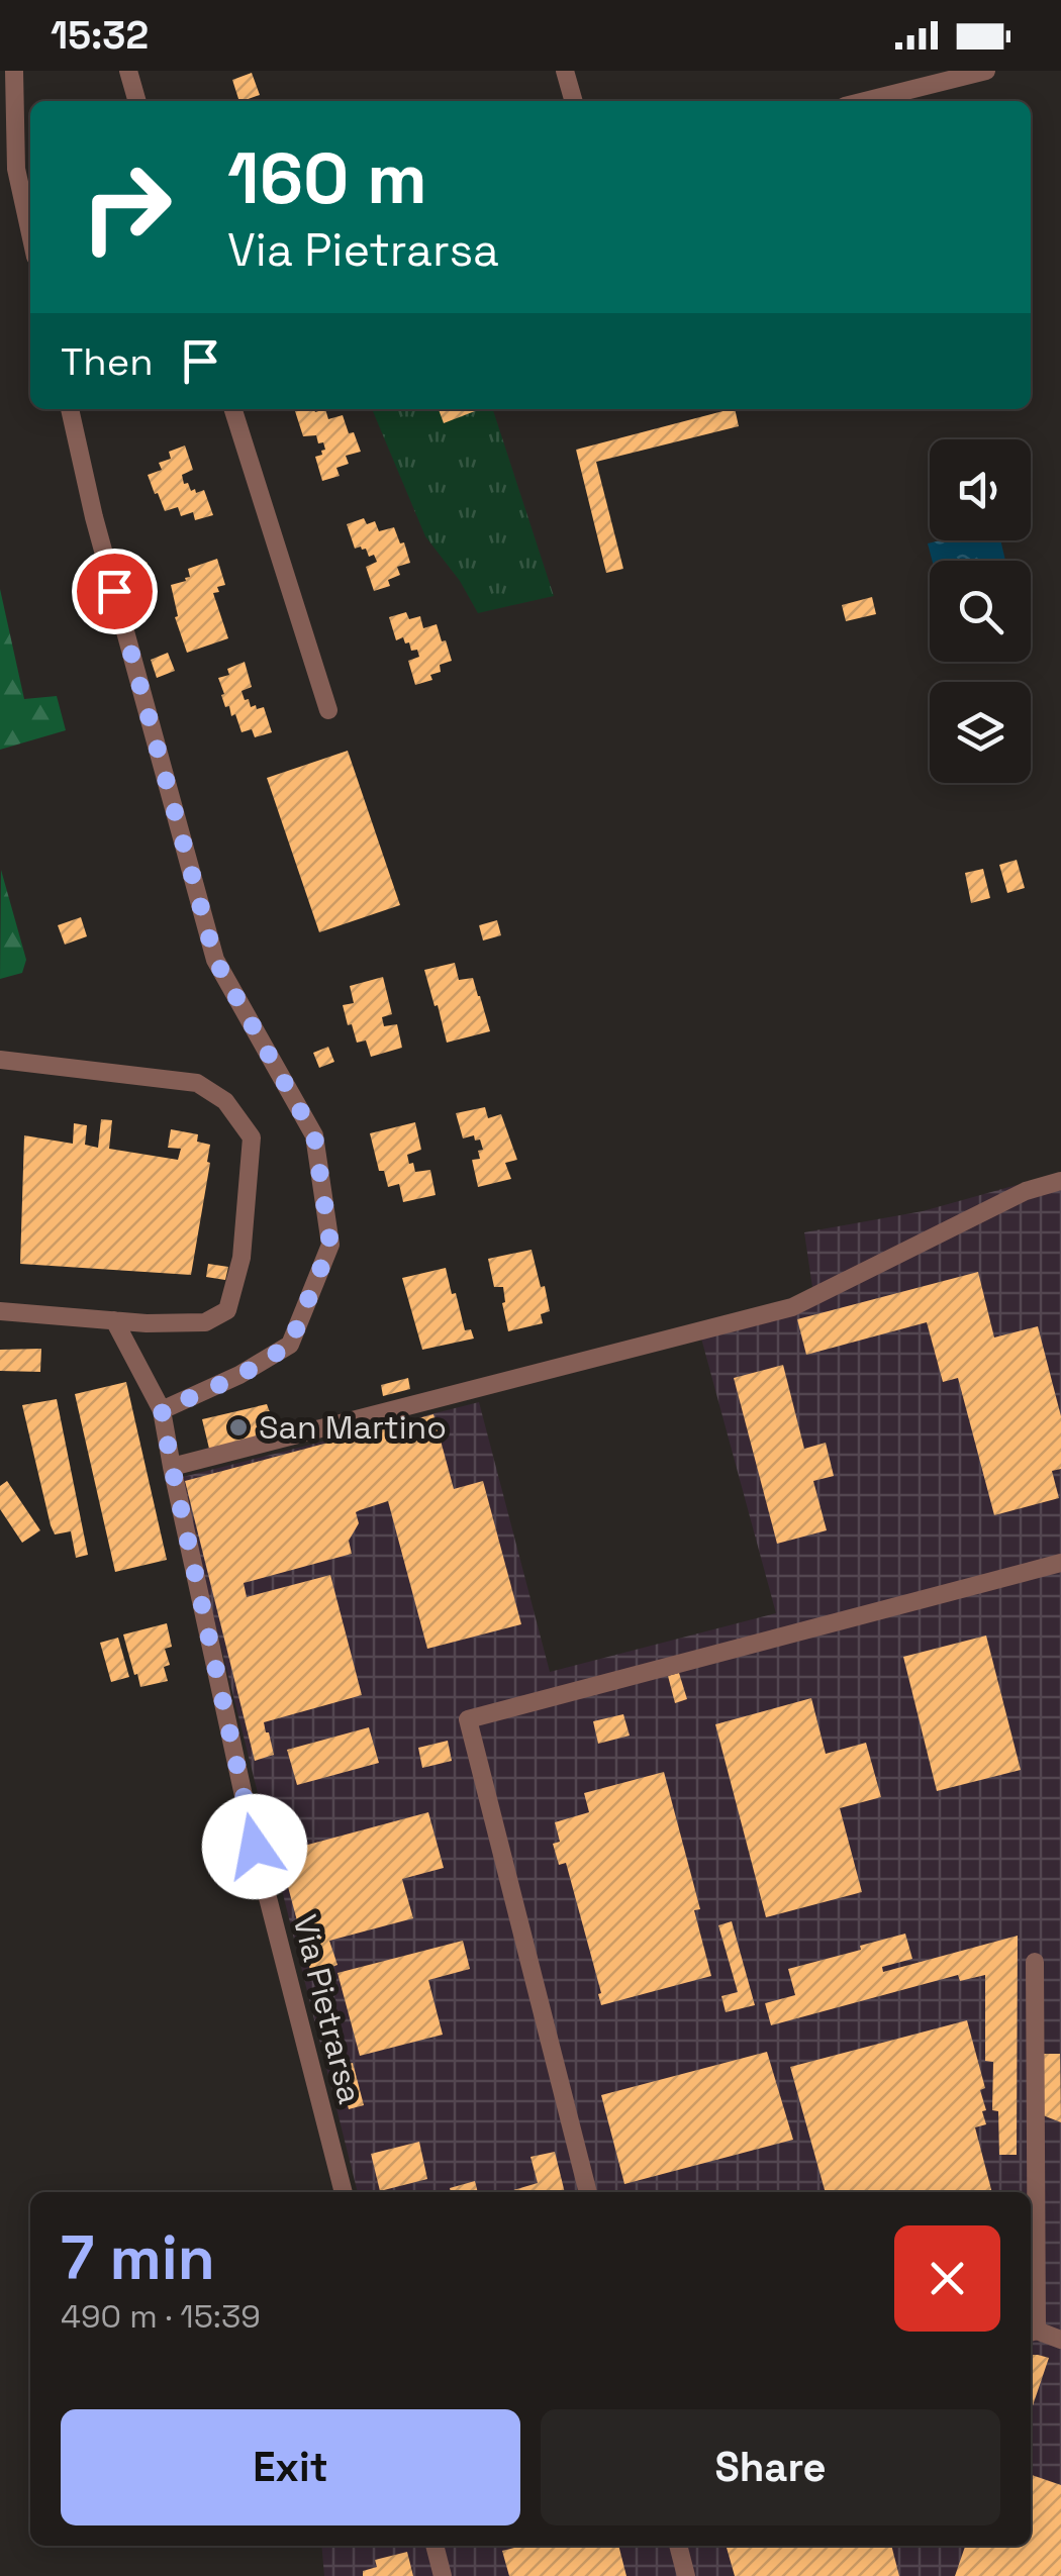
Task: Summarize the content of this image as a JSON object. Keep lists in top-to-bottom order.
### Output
{
  "streets": {
    "street": ["Via Pietrarsa"]
  },
  "places": ["San Martino"],
  "page": {
    "status": "15:32",
    "turn": ["160 m", "Via Pietrarsa"],
    "then": "Then",
    "heading": ["7 min", "490 m · 15:39"],
    "buttons": ["Exit", "Share"]
  }
}
